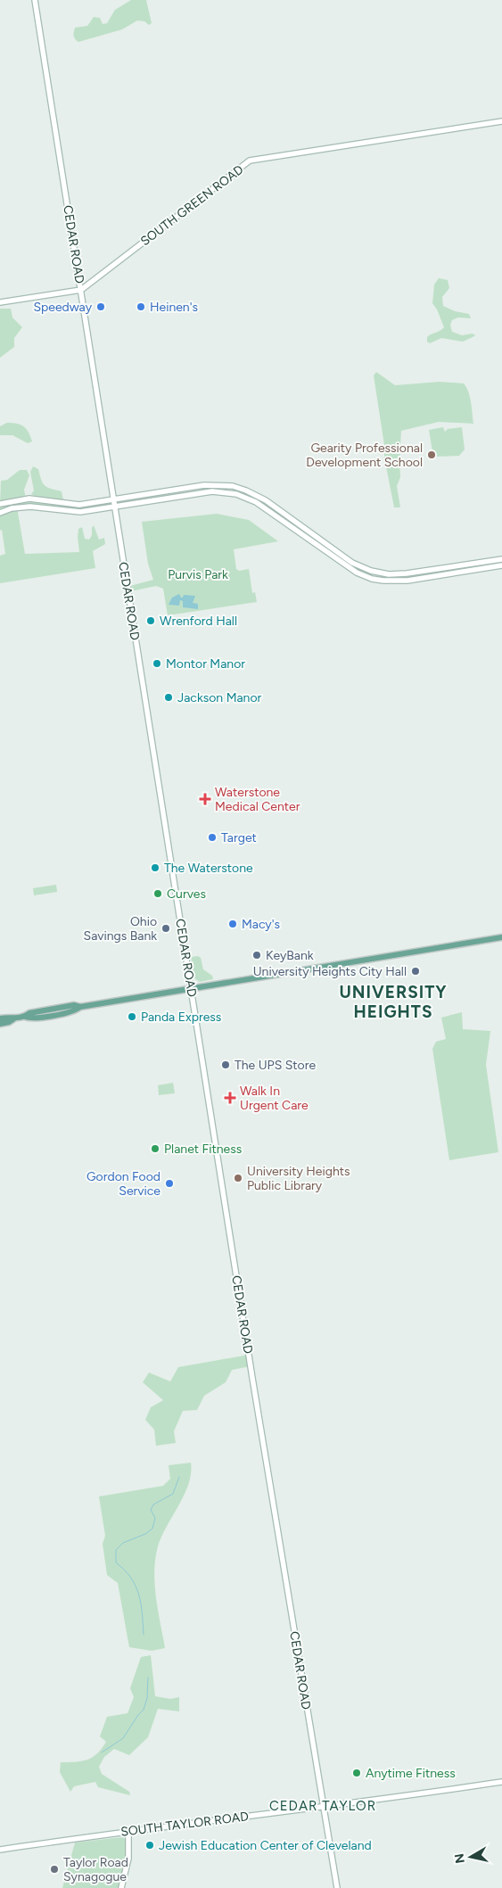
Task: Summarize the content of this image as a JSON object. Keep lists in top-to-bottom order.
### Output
{
  "streets": {
    "main road": ["SOUTH GREEN ROAD", "CEDAR ROAD", "SOUTH TAYLOR ROAD"]
  },
  "crossings": [
    ["SOUTH GREEN ROAD", "CEDAR ROAD"],
    ["CEDAR ROAD", "SOUTH TAYLOR ROAD"]
  ],
  "districts": ["UNIVERSITY HEIGHTS", "CEDAR TAYLOR"],
  "parks": ["Purvis Park"],
  "places": {
    "other": [
      "Speedway",
      "Heinen's",
      "Gearity Professional Development School",
      "Wrenford Hall",
      "Montor Manor",
      "Jackson Manor",
      "Target",
      "The Waterstone",
      "Curves",
      "Macy's",
      "Ohio Savings Bank",
      "KeyBank",
      "University Heights City Hall",
      "Panda Express",
      "The UPS Store",
      "Planet Fitness",
      "University Heights Public Library",
      "Gordon Food Service",
      "Anytime Fitness",
      "Jewish Education Center of Cleveland",
      "Taylor Road Synagogue"
    ],
    "health": ["Waterstone Medical Center", "Walk In Urgent Care"]
  },
  "north": "left"
}
